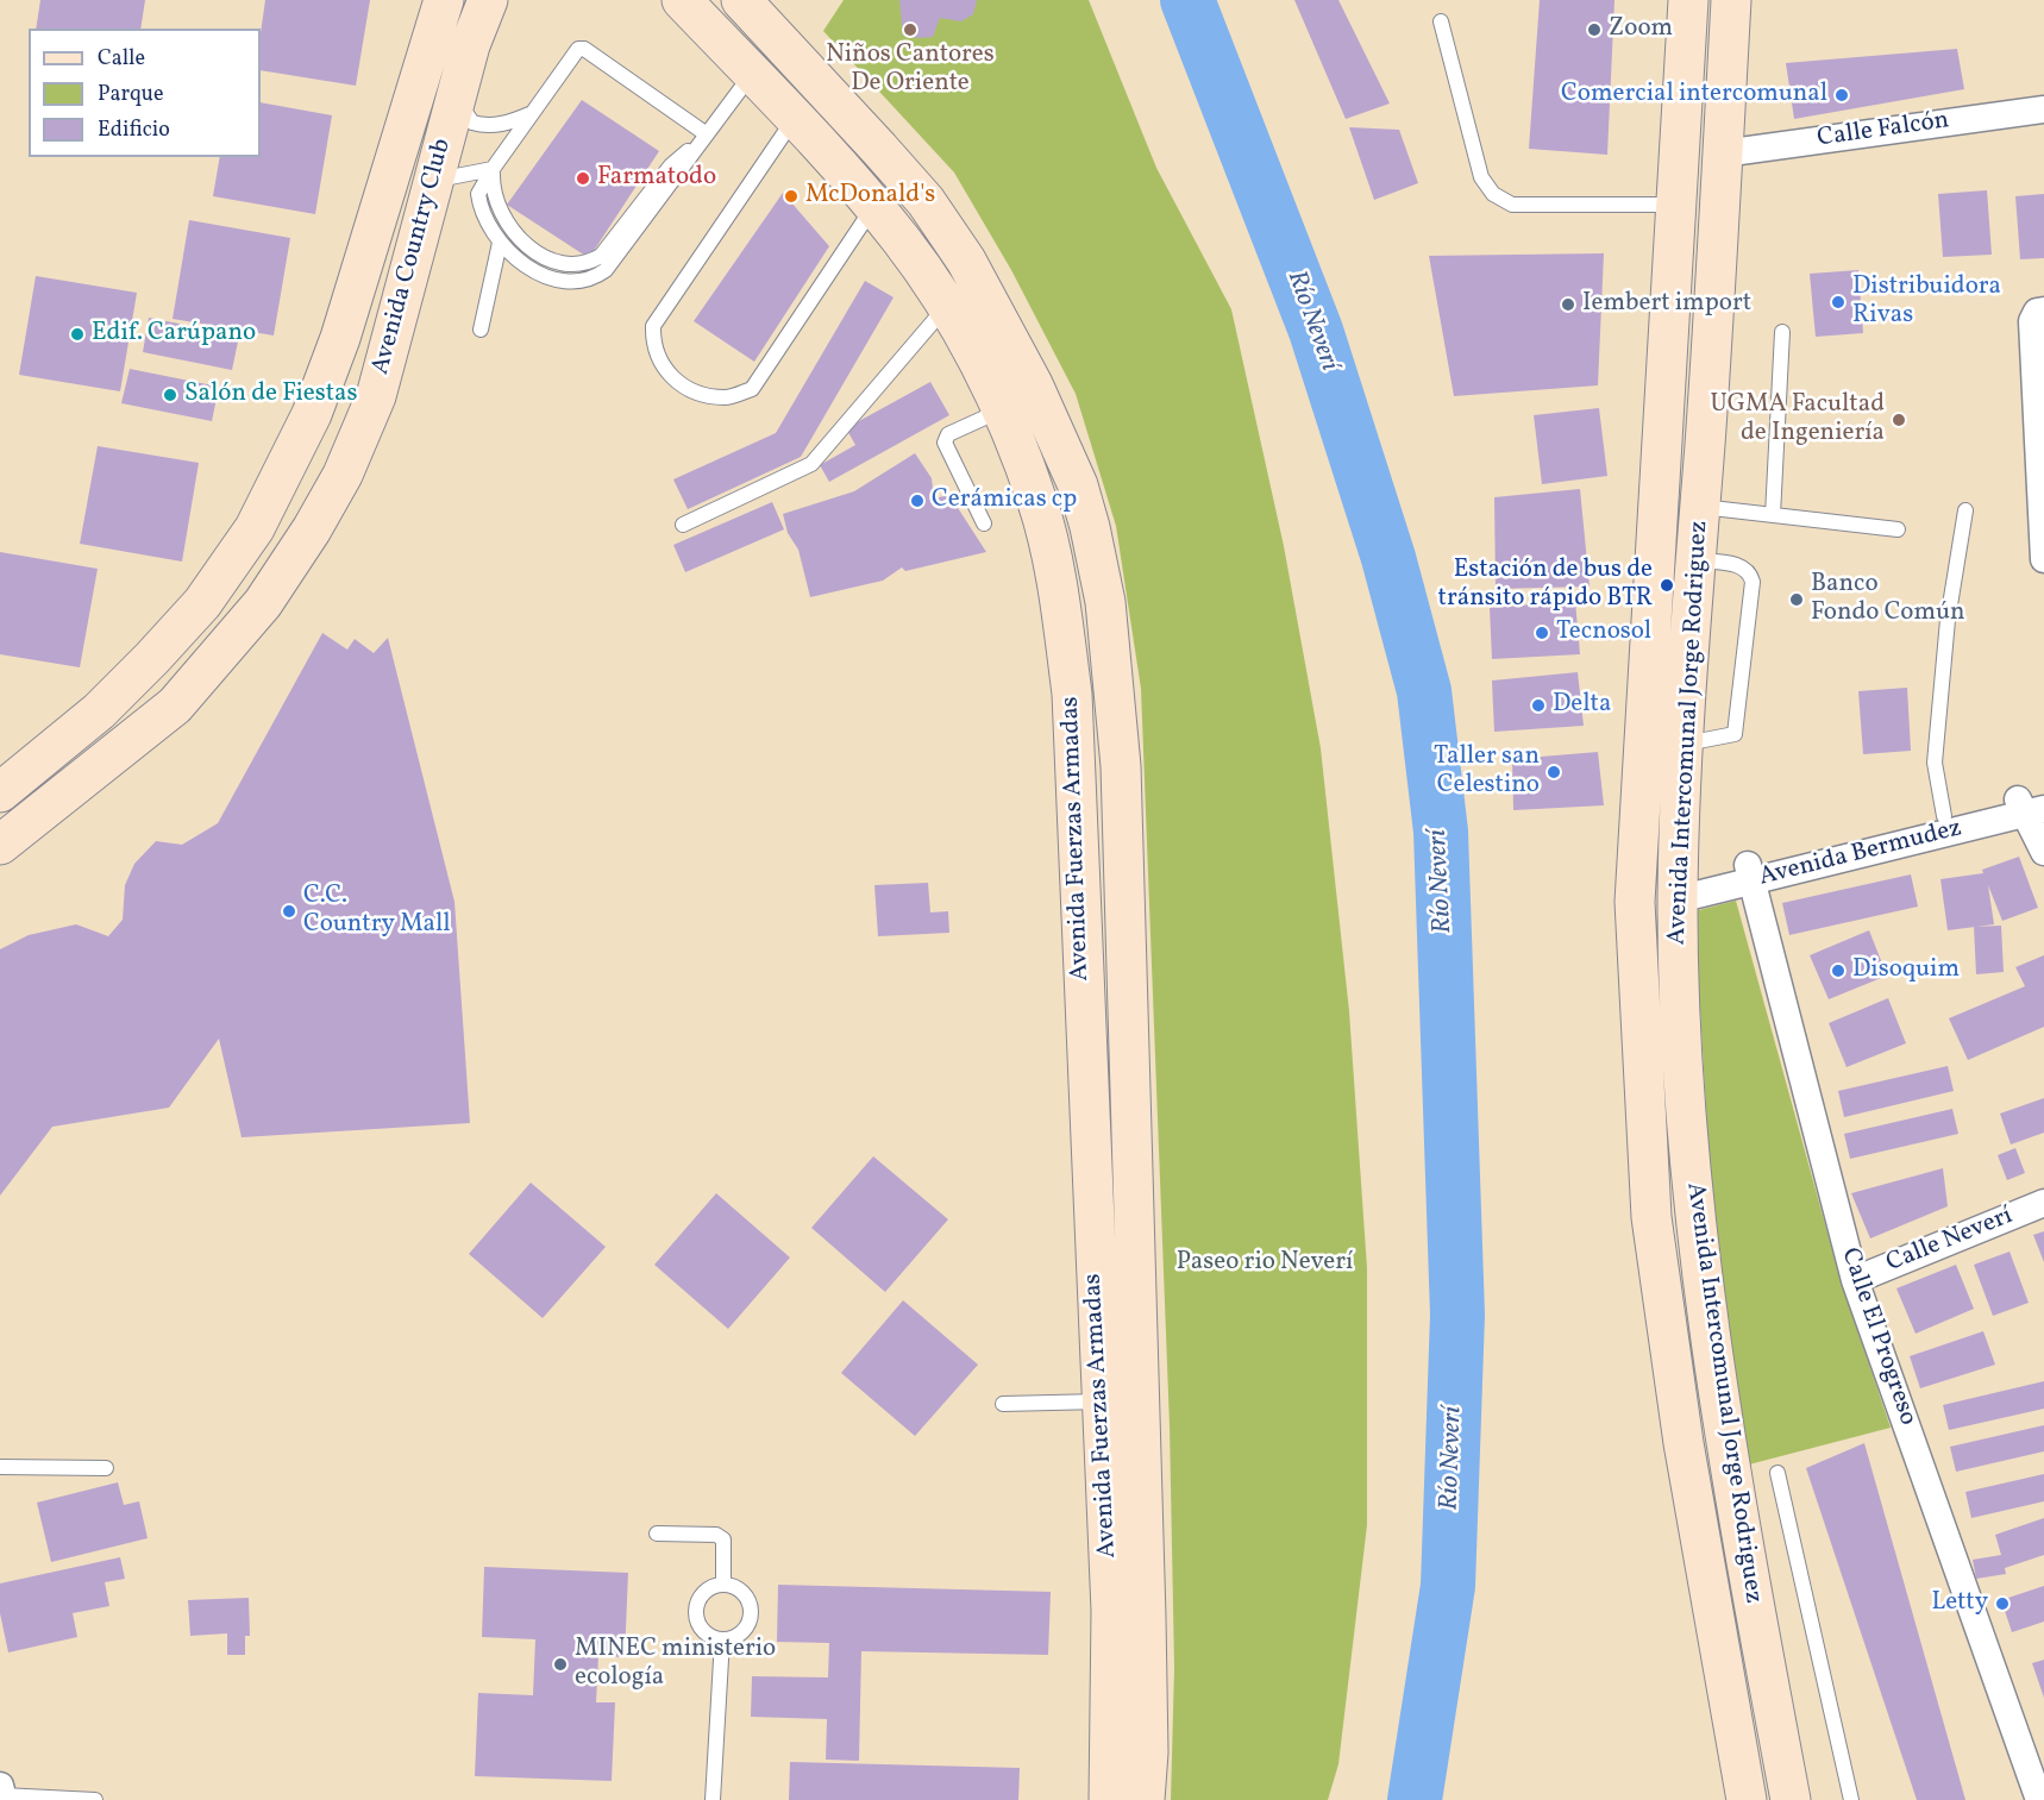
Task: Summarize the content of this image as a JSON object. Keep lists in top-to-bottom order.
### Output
{
  "streets": {
    "street": [
      "Calle Falcón",
      "Avenida Country Club",
      "Avenida Intercomunal Jorge Rodriguez",
      "Avenida Fuerzas Armadas",
      "Avenida Bermudez",
      "Calle Neverí",
      "Calle El Progreso"
    ]
  },
  "crossings": [
    ["Calle Falcón", "Avenida Intercomunal Jorge Rodriguez"],
    ["Avenida Intercomunal Jorge Rodriguez", "Avenida Bermudez"],
    ["Avenida Bermudez", "Calle El Progreso"],
    ["Calle Neverí", "Calle El Progreso"]
  ],
  "water": ["Río Neverí"],
  "parks": ["Paseo rio Neverí"],
  "places": [
    "Niños Cantores De Oriente",
    "Zoom",
    "Comercial intercomunal",
    "Farmatodo",
    "McDonald's",
    "Distribuidora Rivas",
    "Iembert import",
    "Edif. Carúpano",
    "Salón de Fiestas",
    "UGMA Facultad de Ingeniería",
    "Cerámicas cp",
    "Estación de bus de tránsito rápido BTR",
    "Banco Fondo Común",
    "Tecnosol",
    "Delta",
    "Taller san Celestino",
    "C.C. Country Mall",
    "Disoquim",
    "Letty",
    "MINEC ministerio ecología"
  ],
  "legend": ["Calle", "Parque", "Edificio"]
}
